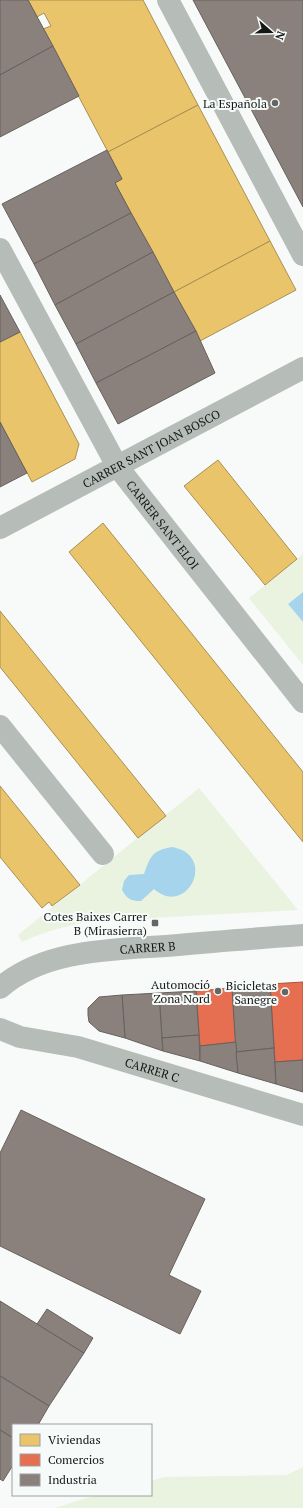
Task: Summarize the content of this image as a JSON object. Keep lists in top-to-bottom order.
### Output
{
  "streets": {
    "street": [
      "CARRER SANT JOAN BOSCO",
      "CARRER SANT ELOI",
      "CARRER B",
      "CARRER C"
    ]
  },
  "crossings": [
    ["CARRER SANT JOAN BOSCO", "CARRER SANT ELOI"]
  ],
  "places": {
    "other": ["La Española", "Automoció Zona Nord", "Bicicletas Sanegre"],
    "transit": ["Cotes Baixes Carrer B (Mirasierra)"]
  },
  "legend": ["Viviendas", "Comercios", "Industria"],
  "north": "right"
}
